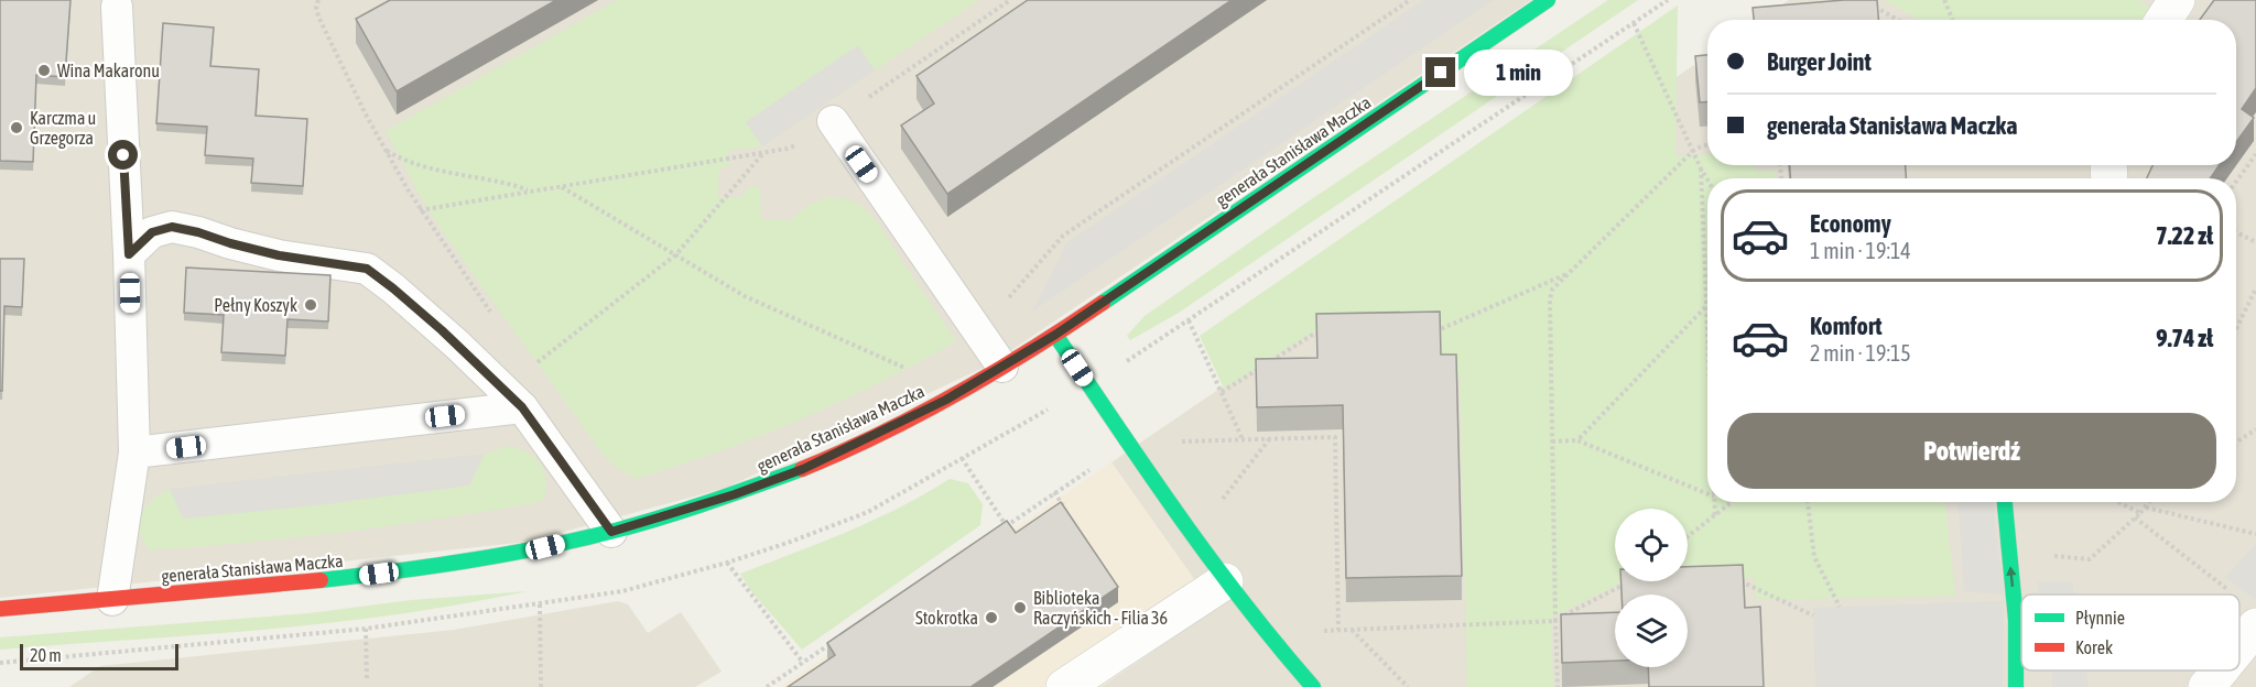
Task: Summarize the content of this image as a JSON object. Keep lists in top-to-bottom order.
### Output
{
  "streets": {
    "street": ["generała Stanisława Maczka"]
  },
  "places": [
    "Wina Makaronu",
    "Karczma u Grzegorza",
    "Pełny Koszyk",
    "Biblioteka Raczyńskich - Filia 36",
    "Stokrotka"
  ],
  "legend": ["Płynnie", "Korek"],
  "scale_bar": "20 m",
  "page": {
    "banner": ["Burger Joint", "generała Stanisława Maczka"],
    "bubble": "1 min",
    "list": [
      {
        "name": "Economy",
        "note": "1 min · 19:14",
        "value": "7.22 zł"
      },
      {
        "name": "Komfort",
        "note": "2 min · 19:15",
        "value": "9.74 zł"
      }
    ],
    "buttons": "Potwierdź",
    "scale": "20 m"
  }
}
